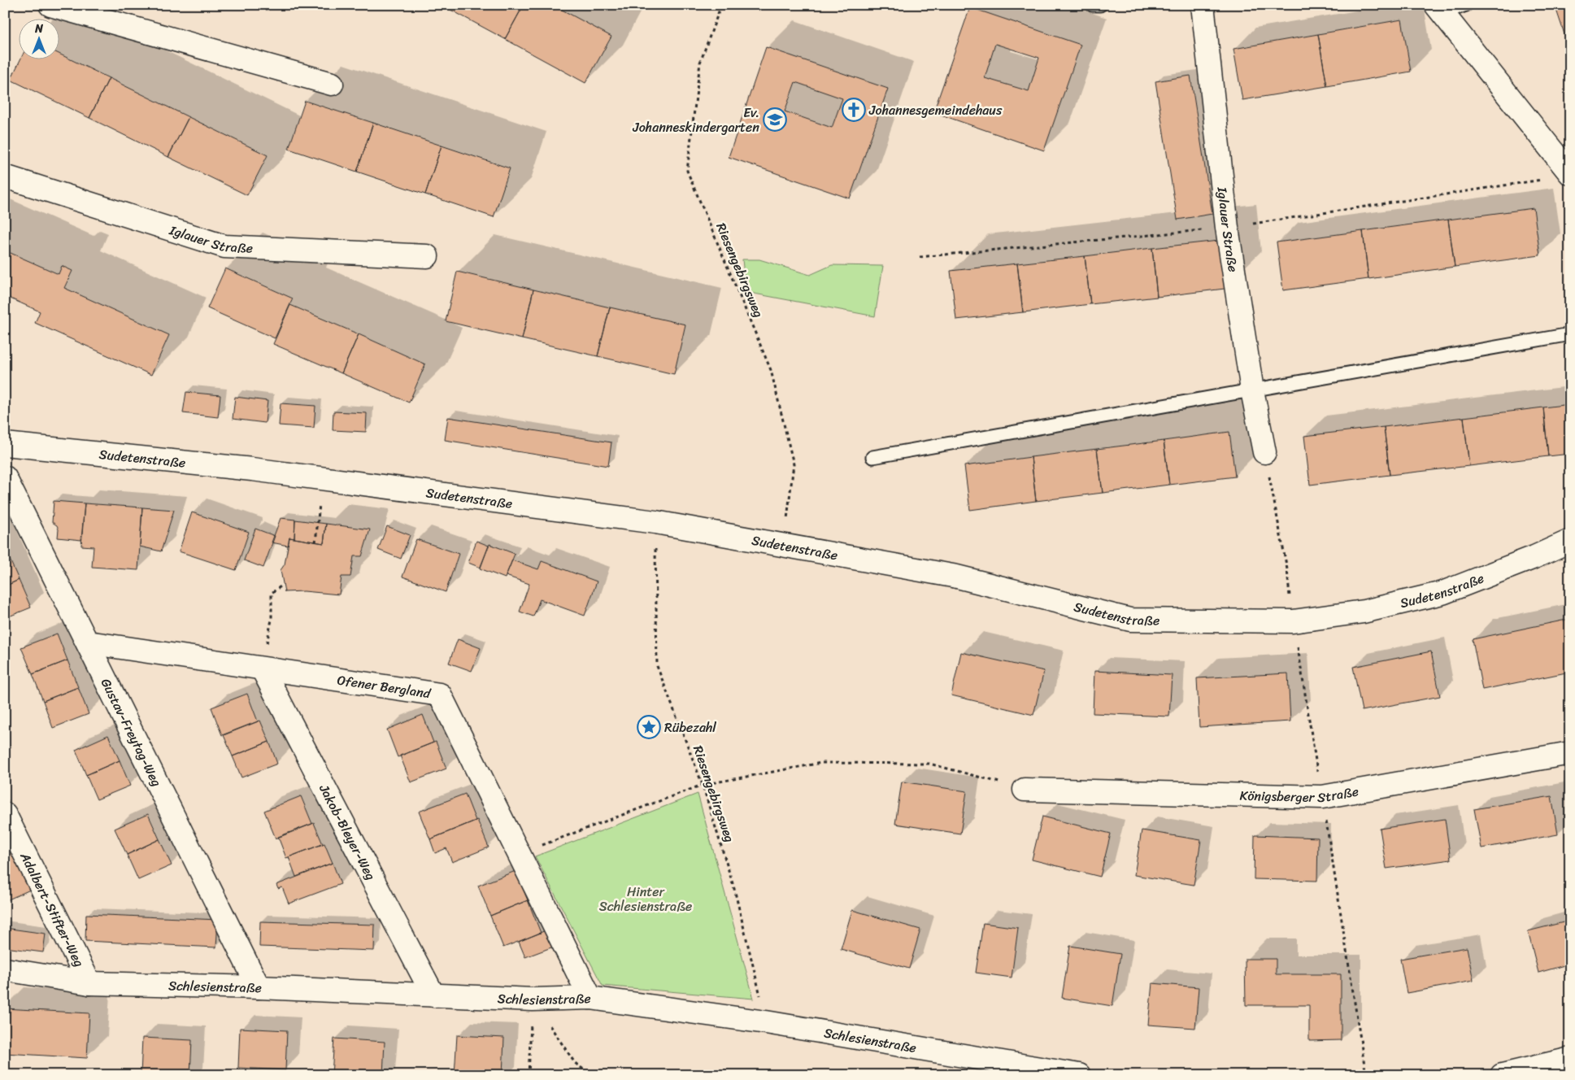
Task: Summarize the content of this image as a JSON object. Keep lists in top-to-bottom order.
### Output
{
  "streets": {
    "street": [
      "Iglauer Straße",
      "Sudetenstraße",
      "Ofener Bergland",
      "Gustav-Freytag-Weg",
      "Königsberger Straße",
      "Jakob-Bleyer-Weg",
      "Adalbert-Stifter-Weg",
      "Schlesienstraße"
    ],
    "path": ["Riesengebirgsweg"]
  },
  "crossings": [
    ["Riesengebirgsweg", "Sudetenstraße"],
    ["Riesengebirgsweg", "Schlesienstraße"],
    ["Ofener Bergland", "Gustav-Freytag-Weg"],
    ["Ofener Bergland", "Jakob-Bleyer-Weg"],
    ["Ofener Bergland", "Schlesienstraße"],
    ["Gustav-Freytag-Weg", "Schlesienstraße"],
    ["Jakob-Bleyer-Weg", "Schlesienstraße"],
    ["Adalbert-Stifter-Weg", "Schlesienstraße"]
  ],
  "parks": ["Hinter Schlesienstraße"],
  "places": {
    "church": ["Johannesgemeindehaus"],
    "school or university": ["Ev. Johanneskindergarten"],
    "place": ["Rübezahl"]
  },
  "north": "top"
}
